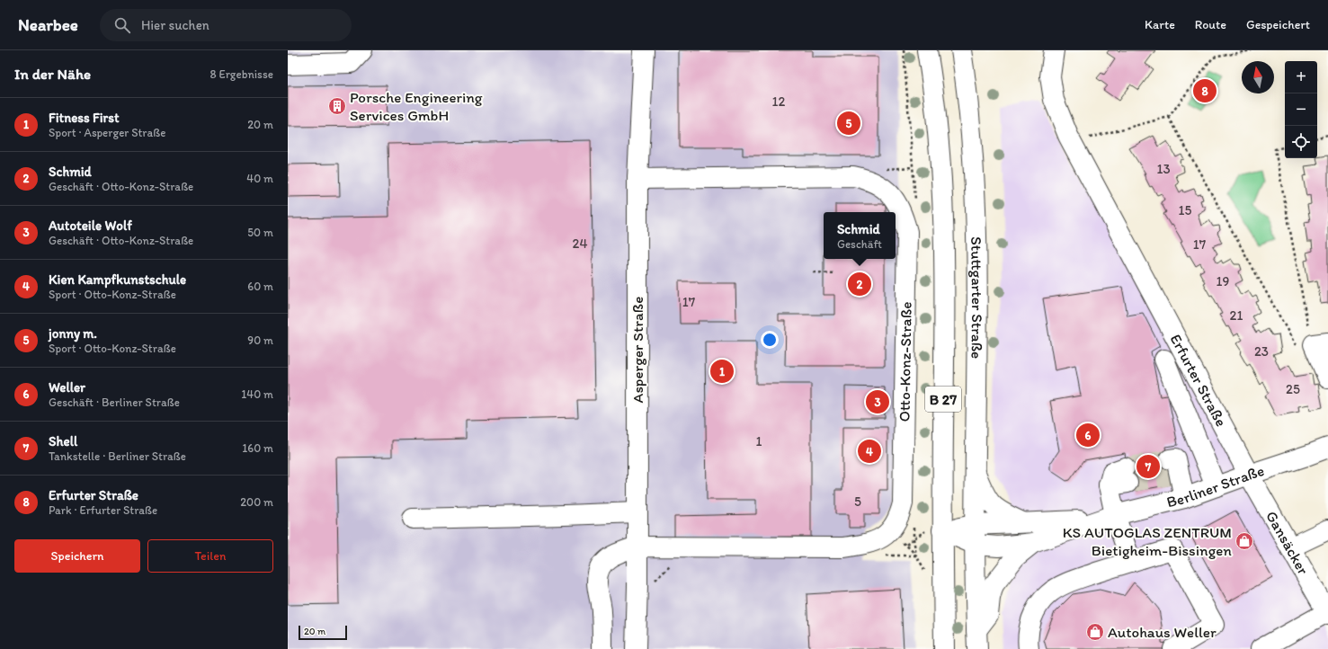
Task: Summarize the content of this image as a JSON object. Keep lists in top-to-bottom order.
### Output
{
  "streets": {
    "street": [
      "Stuttgarter Straße",
      "Asperger Straße",
      "Otto-Konz-Straße",
      "Erfurter Straße",
      "B 27",
      "Berliner Straße",
      "Gansäcker"
    ]
  },
  "crossings": [
    ["Stuttgarter Straße", "B 27"],
    ["Stuttgarter Straße", "Berliner Straße"],
    ["Asperger Straße", "Otto-Konz-Straße"],
    ["Erfurter Straße", "Berliner Straße"],
    ["Erfurter Straße", "Gansäcker"],
    ["B 27", "Berliner Straße"],
    ["Berliner Straße", "Gansäcker"]
  ],
  "places": {
    "building": ["Porsche Engineering Services GmbH"],
    "shop": ["KS AUTOGLAS ZENTRUM Bietigheim-Bissingen", "Autohaus Weller"]
  },
  "house_numbers": [
    "12",
    "13",
    "15",
    "24",
    "17",
    "19",
    "17",
    "21",
    "23",
    "25",
    "1",
    "5"
  ],
  "scale_bar": "20 m",
  "north": "top",
  "page": {
    "header": "Nearbee",
    "search": "Hier suchen",
    "nav": ["Karte", "Route", "Gespeichert"],
    "heading": ["In der Nähe", "8 Ergebnisse"],
    "map_buttons": ["+", "−"],
    "pins": [
      "8",
      "5",
      "2",
      "1",
      "3",
      "6",
      "4",
      "7"
    ],
    "list": [
      {
        "mark": "1",
        "name": "Fitness First",
        "note": "Sport · Asperger Straße",
        "value": "20 m"
      },
      {
        "mark": "2",
        "name": "Schmid",
        "note": "Geschäft · Otto-Konz-Straße",
        "value": "40 m"
      },
      {
        "mark": "3",
        "name": "Autoteile Wolf",
        "note": "Geschäft · Otto-Konz-Straße",
        "value": "50 m"
      },
      {
        "mark": "4",
        "name": "Kien Kampfkunstschule",
        "note": "Sport · Otto-Konz-Straße",
        "value": "60 m"
      },
      {
        "mark": "5",
        "name": "jonny m.",
        "note": "Sport · Otto-Konz-Straße",
        "value": "90 m"
      },
      {
        "mark": "6",
        "name": "Weller",
        "note": "Geschäft · Berliner Straße",
        "value": "140 m"
      },
      {
        "mark": "7",
        "name": "Shell",
        "note": "Tankstelle · Berliner Straße",
        "value": "160 m"
      },
      {
        "mark": "8",
        "name": "Erfurter Straße",
        "note": "Park · Erfurter Straße",
        "value": "200 m"
      }
    ],
    "popup": ["Schmid", "Geschäft"],
    "buttons": ["Speichern", "Teilen"],
    "scale": "20 m"
  }
}
